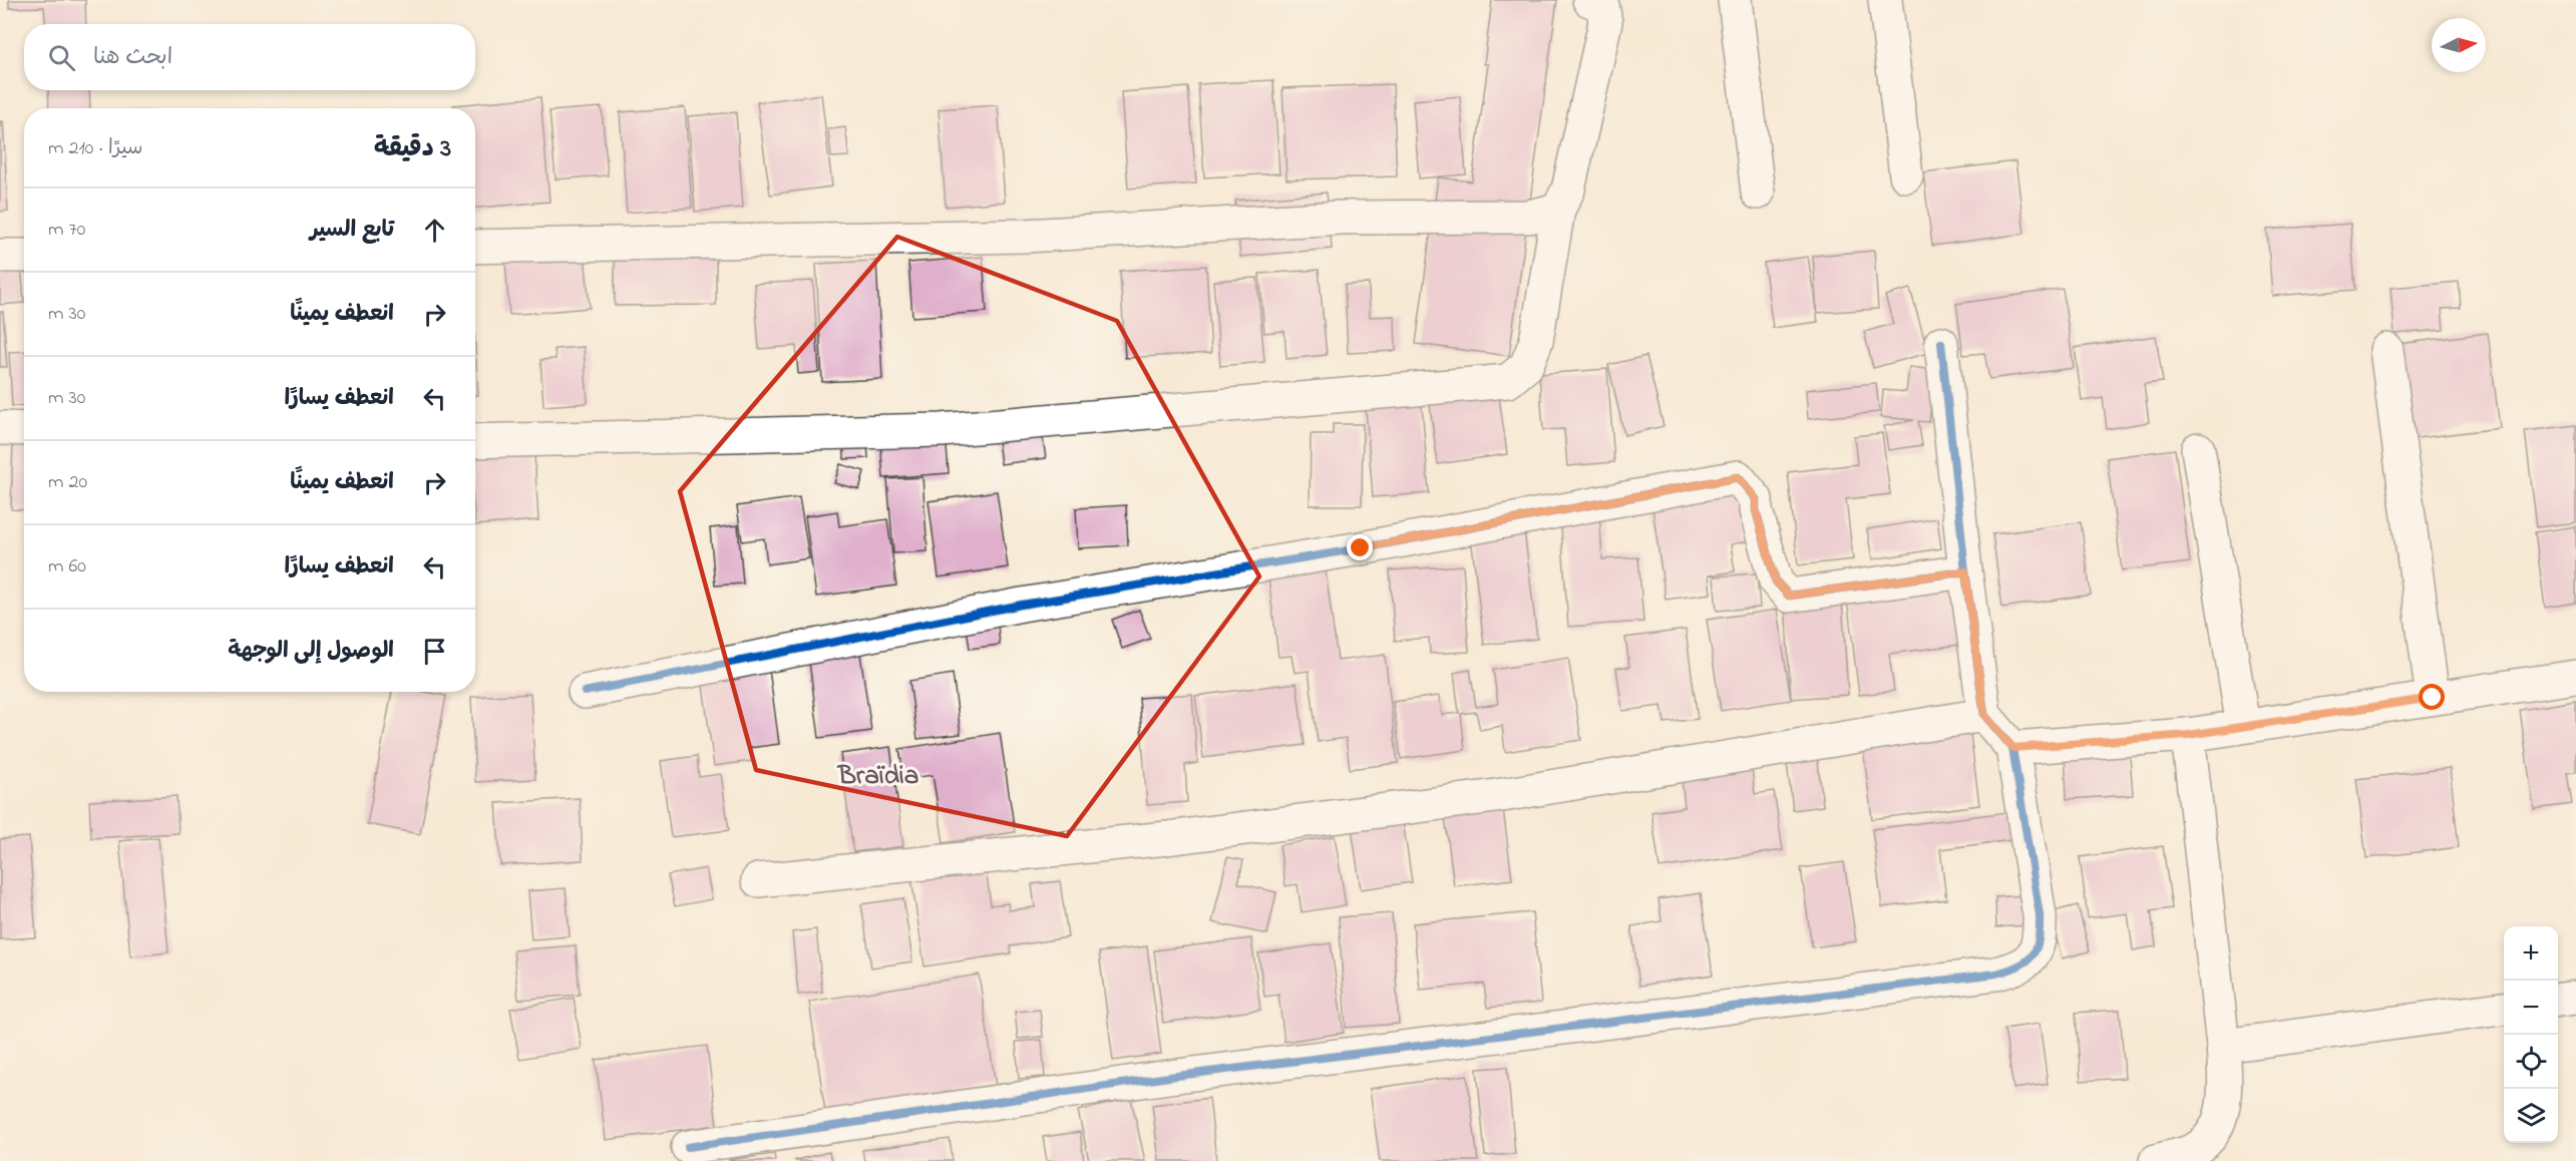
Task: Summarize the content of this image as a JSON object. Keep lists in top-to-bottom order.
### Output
{
  "districts": ["Braïdia"],
  "north": "right",
  "page": {
    "search": "ابحث هنا",
    "heading": ["3 دقيقة", "سيرًا · 210 m"],
    "list": [
      ["تابع السير", "70 m"],
      ["انعطف يمينًا", "30 m"],
      ["انعطف يسارًا", "30 m"],
      ["انعطف يمينًا", "20 m"],
      ["انعطف يسارًا", "60 m"],
      "الوصول إلى الوجهة"
    ],
    "map_buttons": ["+", "−"]
  }
}
